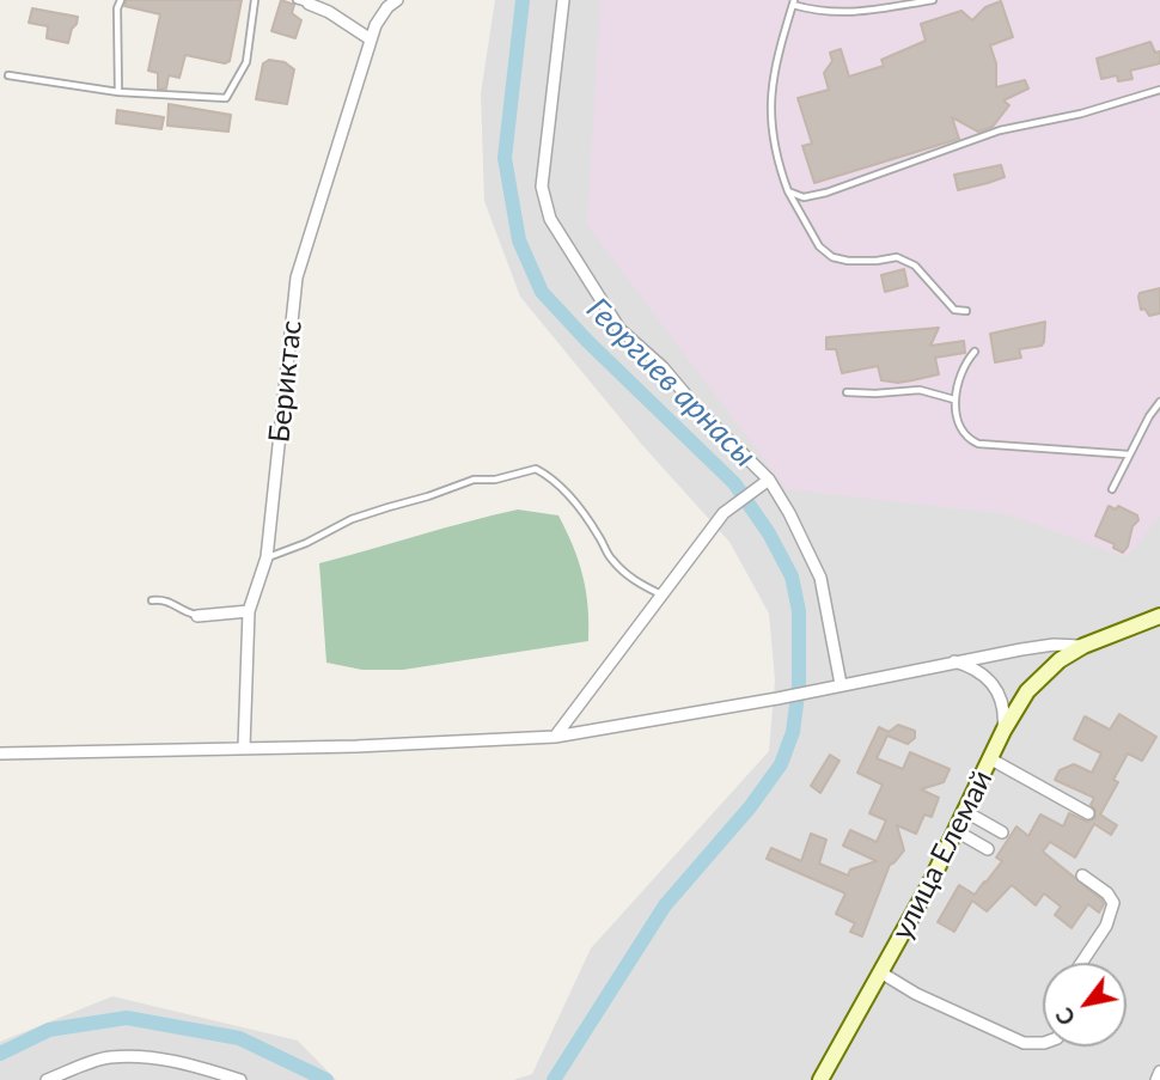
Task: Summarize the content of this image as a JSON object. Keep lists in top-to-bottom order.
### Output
{
  "streets": {
    "street": ["Бериктас", "улица Елемай"]
  },
  "water": ["Георгиев арнасы"],
  "north": "bottom left"
}
